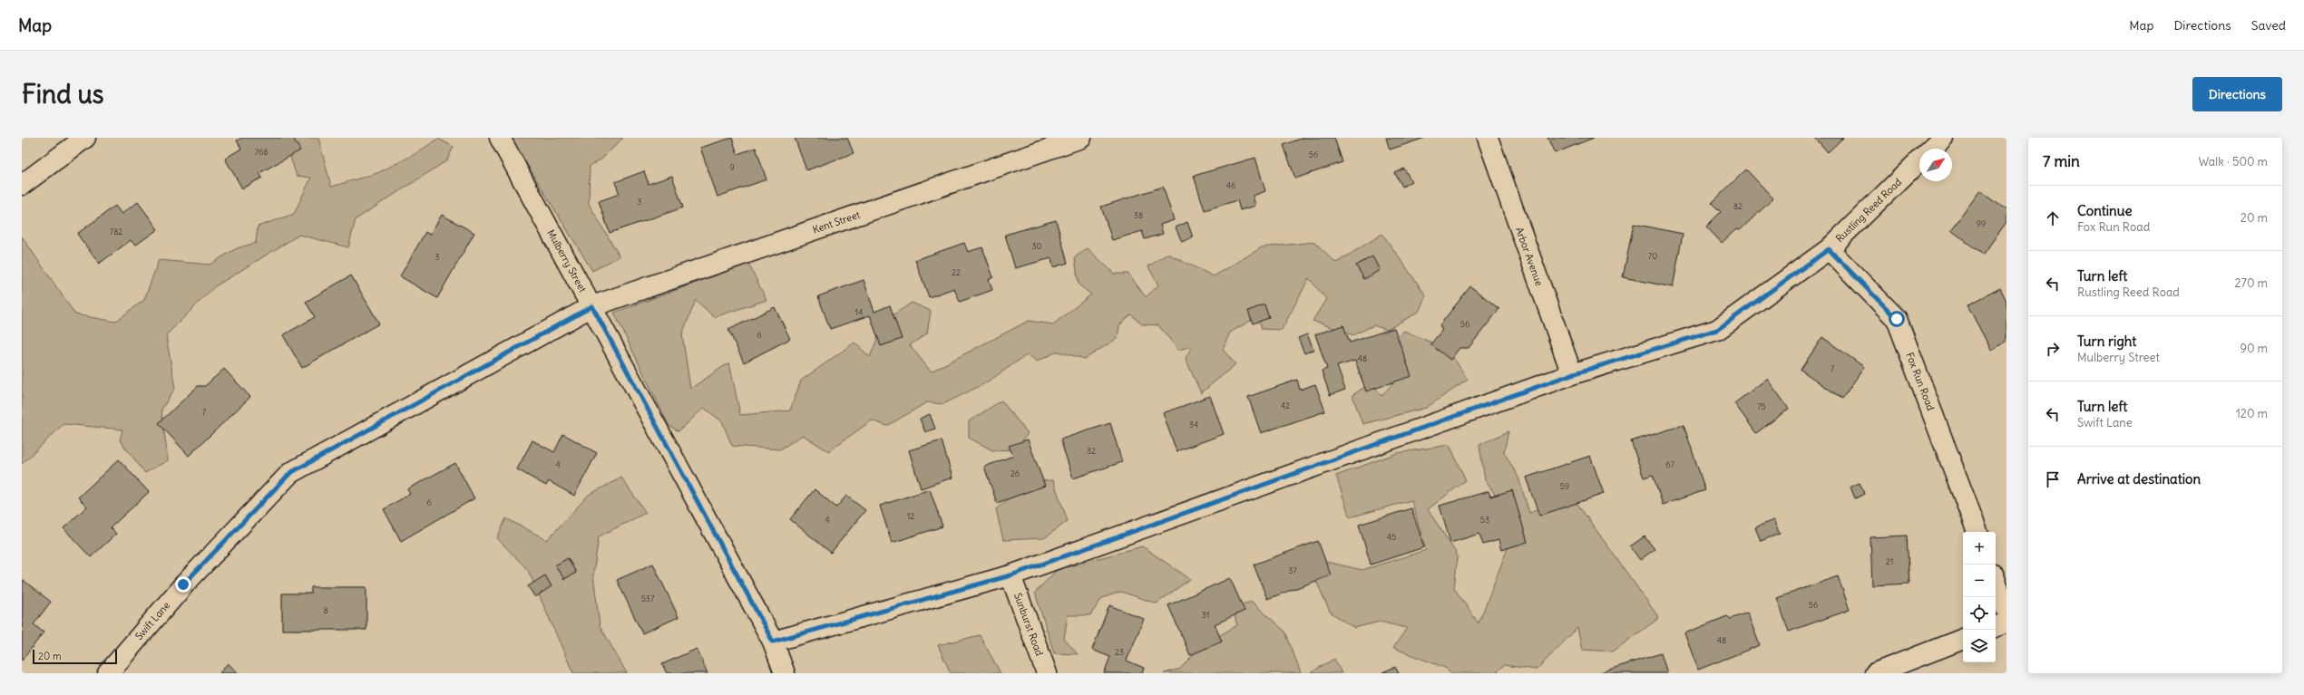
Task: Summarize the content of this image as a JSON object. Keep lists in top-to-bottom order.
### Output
{
  "streets": {
    "street": [
      "Rustling Reed Road",
      "Kent Street",
      "Arbor Avenue",
      "Mulberry Street",
      "Fox Run Road",
      "Swift Lane",
      "Sunburst Road"
    ]
  },
  "crossings": [
    ["Rustling Reed Road", "Arbor Avenue"],
    ["Rustling Reed Road", "Mulberry Street"],
    ["Rustling Reed Road", "Fox Run Road"],
    ["Rustling Reed Road", "Sunburst Road"],
    ["Kent Street", "Mulberry Street"],
    ["Kent Street", "Swift Lane"],
    ["Mulberry Street", "Swift Lane"]
  ],
  "house_numbers": [
    "768",
    "56",
    "9",
    "46",
    "3",
    "82",
    "38",
    "99",
    "782",
    "30",
    "70",
    "3",
    "22",
    "14",
    "56",
    "6",
    "48",
    "7",
    "42",
    "75",
    "7",
    "34",
    "32",
    "4",
    "67",
    "26",
    "59",
    "6",
    "12",
    "4",
    "53",
    "45",
    "21",
    "37",
    "537",
    "56",
    "8",
    "31",
    "48",
    "23"
  ],
  "scale_bar": "20 m",
  "north": "top right",
  "page": {
    "header": "Map",
    "nav": ["Map", "Directions", "Saved"],
    "buttons": "Directions",
    "title": "Find us",
    "heading": ["7 min", "Walk · 500 m"],
    "list": [
      ["Continue", "Fox Run Road", "20 m"],
      ["Turn left", "Rustling Reed Road", "270 m"],
      ["Turn right", "Mulberry Street", "90 m"],
      ["Turn left", "Swift Lane", "120 m"],
      "Arrive at destination"
    ],
    "map_buttons": ["+", "−"],
    "scale": "20 m"
  }
}
